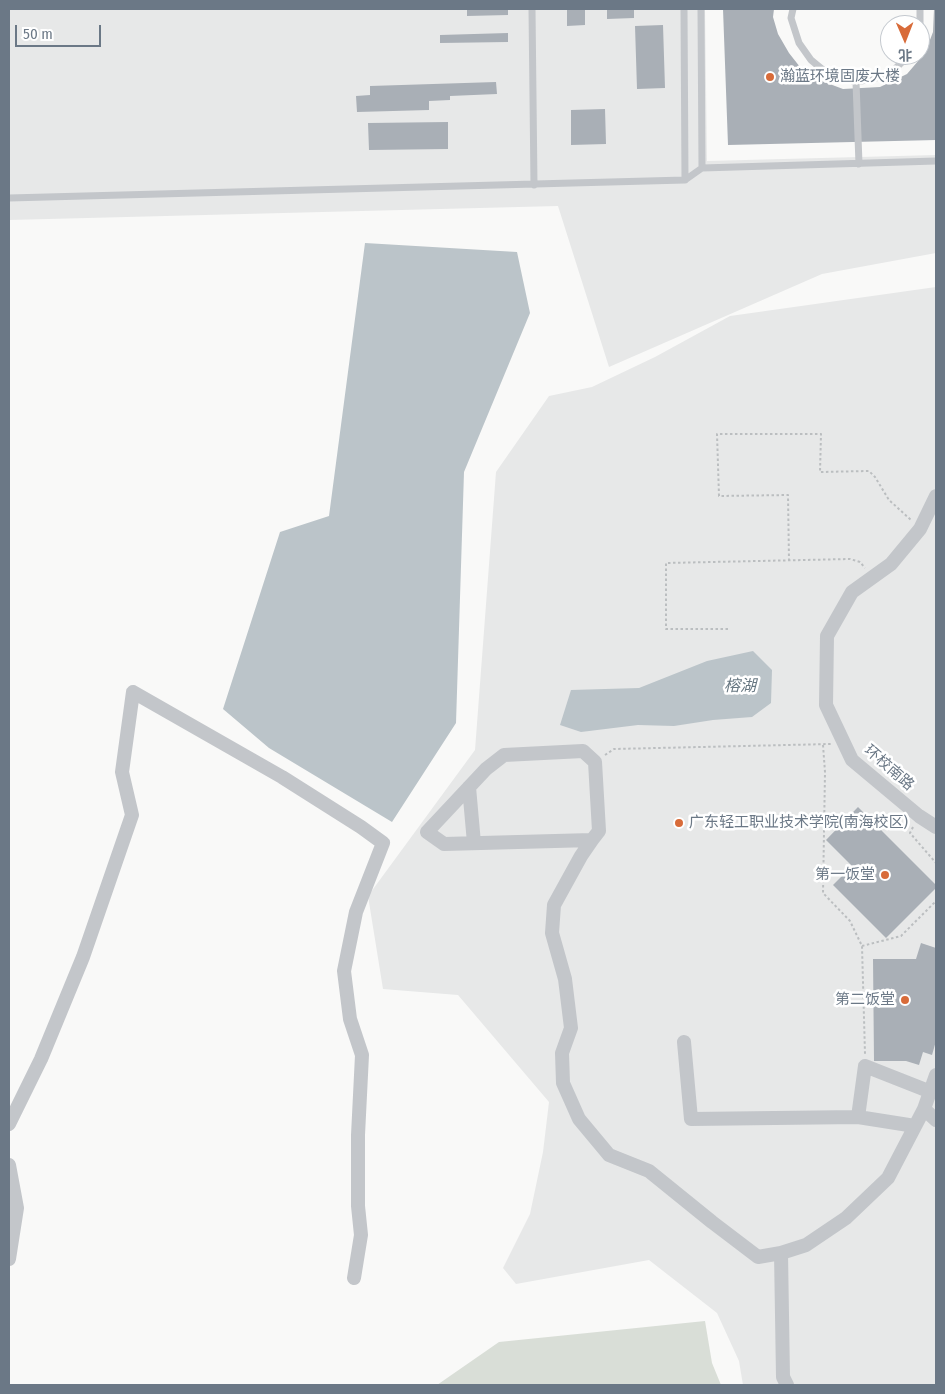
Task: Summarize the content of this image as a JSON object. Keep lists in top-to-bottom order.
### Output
{
  "streets": {
    "street": ["环校南路"]
  },
  "water": ["榕湖"],
  "places": [
    "瀚蓝环境固废大楼",
    "广东轻工职业技术学院(南海校区)",
    "第一饭堂",
    "第二饭堂"
  ],
  "scale_bar": "50 m",
  "north": "bottom"
}
